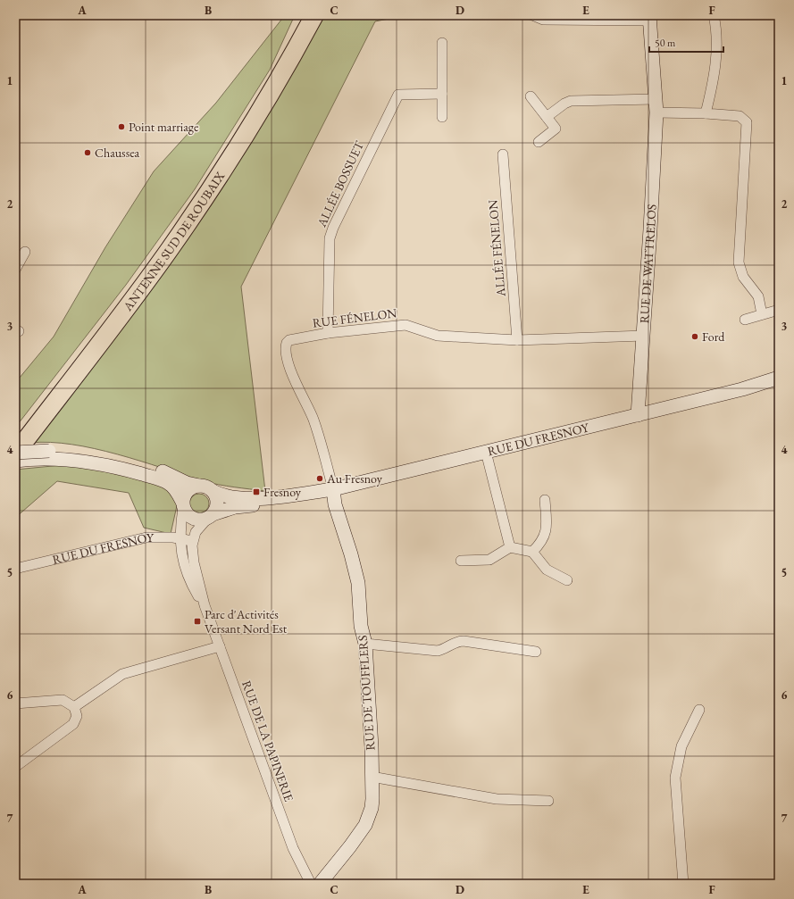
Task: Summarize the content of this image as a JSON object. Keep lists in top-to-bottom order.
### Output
{
  "streets": {
    "highway": ["ANTENNE SUD DE ROUBAIX"],
    "street": [
      "ALLÉE BOSSUET",
      "ALLÉE FÉNELON",
      "RUE DE WATTRELOS",
      "RUE FÉNELON",
      "RUE DU FRESNOY",
      "RUE DE TOUFFLERS",
      "RUE DE LA PAPINERIE"
    ]
  },
  "crossings": [
    ["ALLÉE BOSSUET", "RUE FÉNELON"],
    ["ALLÉE FÉNELON", "RUE FÉNELON"],
    ["RUE DE WATTRELOS", "RUE FÉNELON"],
    ["RUE DE WATTRELOS", "RUE DU FRESNOY"],
    ["RUE FÉNELON", "RUE DU FRESNOY"],
    ["RUE FÉNELON", "RUE DE TOUFFLERS"],
    ["RUE DU FRESNOY", "RUE DE TOUFFLERS"],
    ["RUE DU FRESNOY", "RUE DE LA PAPINERIE"]
  ],
  "places": {
    "other": [
      "Point marriage",
      "Chaussea",
      "Ford",
      "Au Fresnoy"
    ],
    "transit": ["Fresnoy", "Parc d'Activités Versant Nord Est"]
  },
  "scale_bar": "50 m",
  "grid": {
    "columns": [
      "A",
      "B",
      "C",
      "D",
      "E",
      "F"
    ],
    "rows": [
      "1",
      "2",
      "3",
      "4",
      "5",
      "6",
      "7"
    ]
  }
}
